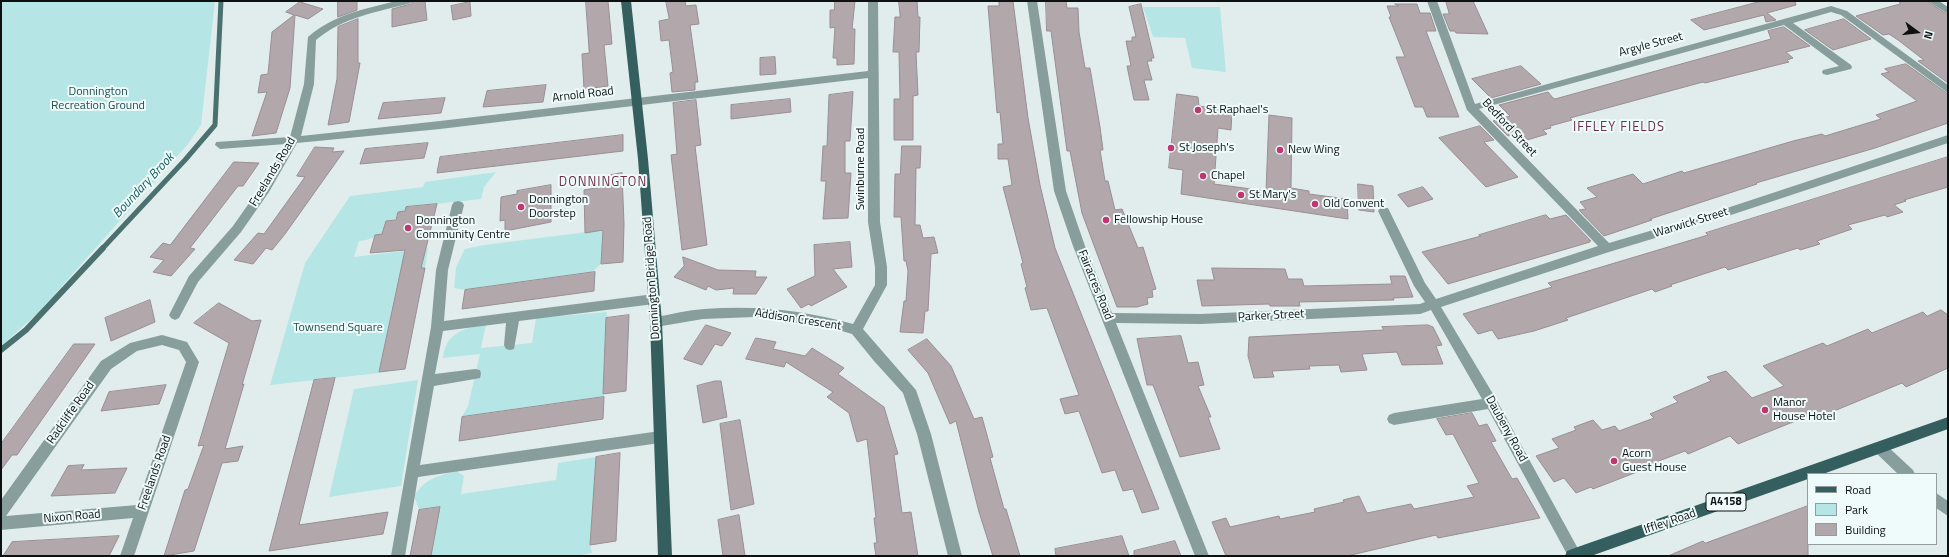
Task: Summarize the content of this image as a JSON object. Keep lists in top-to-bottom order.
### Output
{
  "streets": {
    "main road": ["Donnington Bridge Road", "A4158", "Iffley Road"],
    "street": [
      "Argyle Street",
      "Arnold Road",
      "Bedford Street",
      "Swinburne Road",
      "Freelands Road",
      "Warwick Street",
      "Fairacres Road",
      "Parker Street",
      "Addison Crescent",
      "Radcliffe Road",
      "Daubeny Road",
      "Nixon Road"
    ]
  },
  "crossings": [
    ["Argyle Street", "Bedford Street"],
    ["Arnold Road", "Swinburne Road"],
    ["Arnold Road", "Freelands Road"],
    ["Arnold Road", "Donnington Bridge Road"],
    ["Bedford Street", "Warwick Street"],
    ["Swinburne Road", "Addison Crescent"],
    ["Freelands Road", "Radcliffe Road"],
    ["Freelands Road", "Nixon Road"],
    ["Warwick Street", "Parker Street"],
    ["Warwick Street", "Daubeny Road"],
    ["Donnington Bridge Road", "Addison Crescent"],
    ["Fairacres Road", "Parker Street"],
    ["Parker Street", "Daubeny Road"],
    ["Daubeny Road", "Iffley Road"]
  ],
  "districts": ["IFFLEY FIELDS", "DONNINGTON"],
  "water": ["Boundary Brook"],
  "parks": ["Donnington Recreation Ground", "Townsend Square"],
  "places": [
    "St Raphael's",
    "St Joseph's",
    "New Wing",
    "Chapel",
    "St Mary's",
    "Old Convent",
    "Donnington Doorstep",
    "Fellowship House",
    "Donnington Community Centre",
    "Manor House Hotel",
    "Acorn Guest House"
  ],
  "legend": ["Road", "Park", "Building"],
  "north": "right"
}
